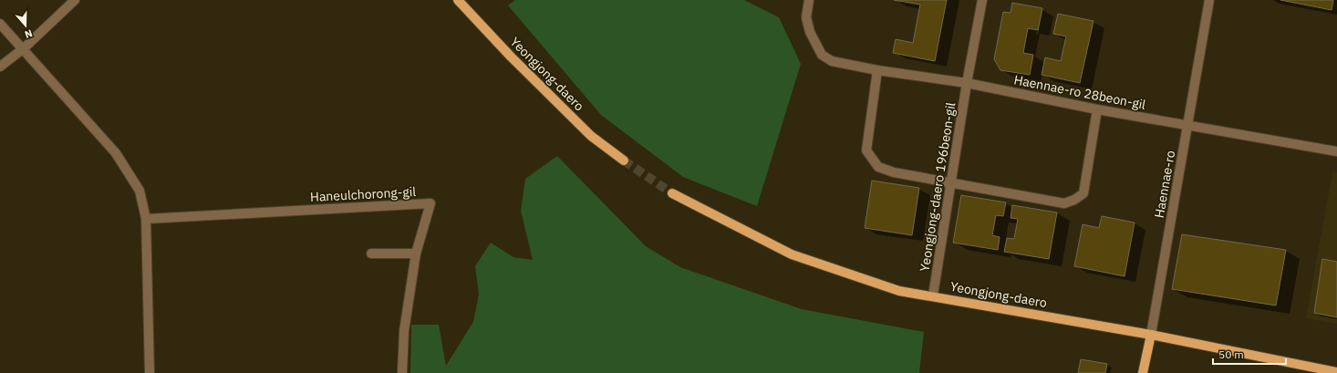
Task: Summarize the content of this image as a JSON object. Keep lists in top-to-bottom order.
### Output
{
  "streets": {
    "main road": ["Yeongjong-daero", "Haennae-ro"],
    "street": ["Haennae-ro 28beon-gil", "Yeongjong-daero 196beon-gil", "Haneulchorong-gil"]
  },
  "crossings": [
    ["Yeongjong-daero", "Haennae-ro"],
    ["Yeongjong-daero", "Yeongjong-daero 196beon-gil"],
    ["Haennae-ro 28beon-gil", "Haennae-ro"],
    ["Haennae-ro 28beon-gil", "Yeongjong-daero 196beon-gil"]
  ],
  "scale_bar": "50 m",
  "north": "bottom"
}
